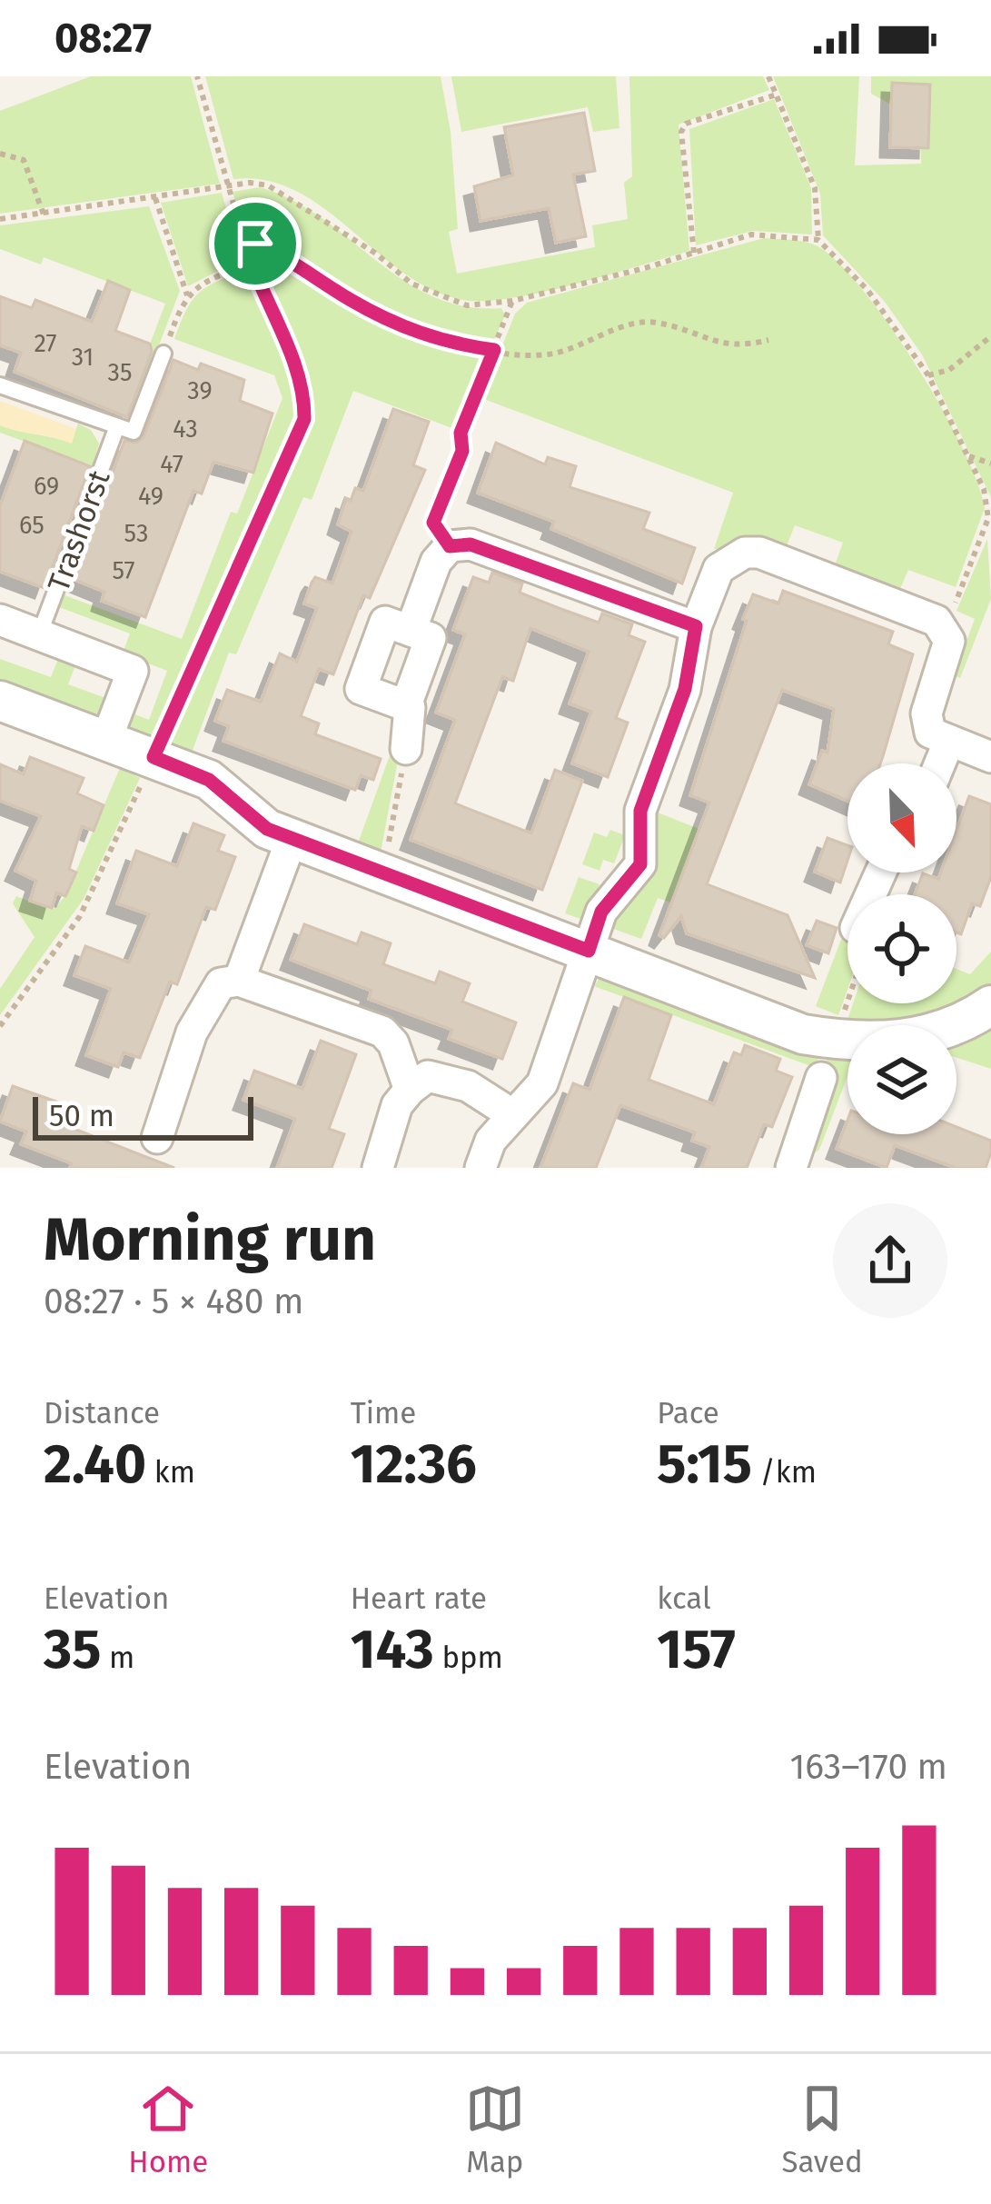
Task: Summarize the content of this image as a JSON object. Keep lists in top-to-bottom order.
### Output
{
  "streets": {
    "lane": ["Trashorst"]
  },
  "house_numbers": [
    "27",
    "31",
    "35",
    "39",
    "43",
    "47",
    "69",
    "49",
    "65",
    "53",
    "57"
  ],
  "scale_bar": "50 m",
  "north": "bottom right",
  "page": {
    "status": "08:27",
    "scale": "50 m",
    "heading": ["Morning run", "08:27 · 5 × 480 m"],
    "stats": [
      ["Distance", "2.40 km"],
      ["Time", "12:36"],
      ["Pace", "5:15 /km"],
      ["Elevation", "35 m"],
      ["Heart rate", "143 bpm"],
      ["kcal", "157"]
    ],
    "chart": ["Elevation", "163–170 m"],
    "tabs": ["Home", "Map", "Saved"]
  }
}
